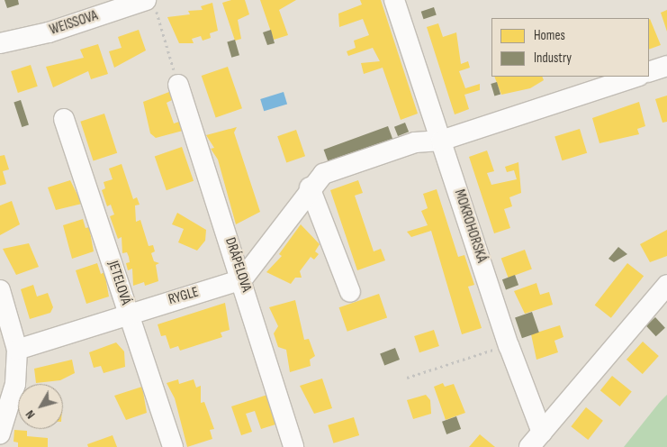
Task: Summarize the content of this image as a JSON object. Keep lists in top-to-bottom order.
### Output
{
  "streets": {
    "street": [
      "WEISSOVA",
      "MOKROHORSKÁ",
      "DRÁPELOVA",
      "JETELOVÁ",
      "RYGLE"
    ]
  },
  "crossings": [
    ["DRÁPELOVA", "RYGLE"],
    ["JETELOVÁ", "RYGLE"]
  ],
  "legend": ["Homes", "Industry"],
  "north": "bottom left"
}
